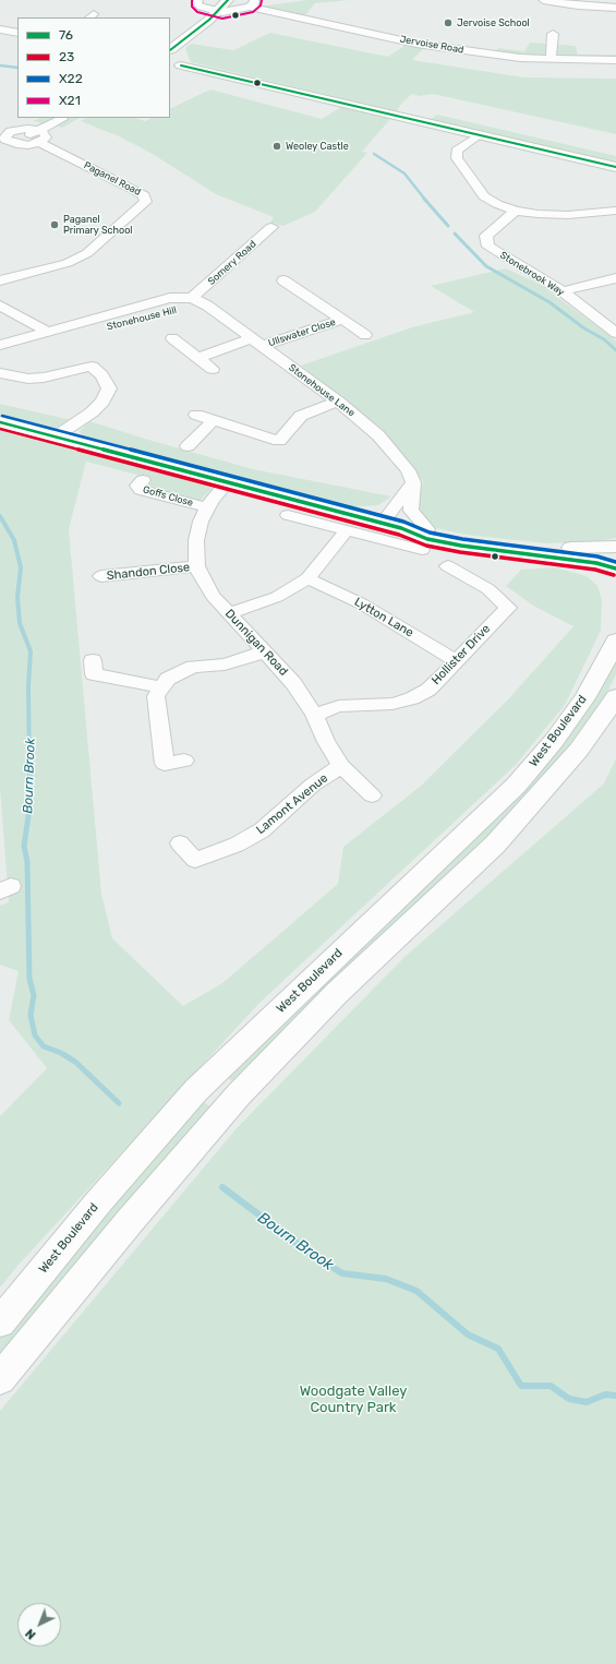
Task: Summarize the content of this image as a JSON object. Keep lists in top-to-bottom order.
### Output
{
  "streets": {
    "street": [
      "Jervoise Road",
      "Paganel Road",
      "Somery Road",
      "Stonebrook Way",
      "Stonehouse Hill",
      "Ullswater Close",
      "Stonehouse Lane",
      "Goffs Close",
      "Shandon Close",
      "Lytton Lane",
      "Dunnigan Road",
      "Hollister Drive",
      "West Boulevard",
      "Lamont Avenue"
    ]
  },
  "crossings": [
    ["Somery Road", "Stonehouse Hill"],
    ["Stonehouse Hill", "Stonehouse Lane"],
    ["Ullswater Close", "Stonehouse Lane"],
    ["Goffs Close", "Dunnigan Road"],
    ["Shandon Close", "Dunnigan Road"],
    ["Lytton Lane", "Hollister Drive"],
    ["Dunnigan Road", "Hollister Drive"],
    ["Dunnigan Road", "Lamont Avenue"]
  ],
  "water": ["Bourn Brook"],
  "parks": ["Woodgate Valley Country Park"],
  "places": ["Jervoise School", "Weoley Castle", "Paganel Primary School"],
  "lines": [
    "transit line 76",
    "transit line X21",
    "transit line X22",
    "transit line 23"
  ],
  "legend": [
    "76",
    "23",
    "X22",
    "X21"
  ],
  "north": "bottom left"
}
